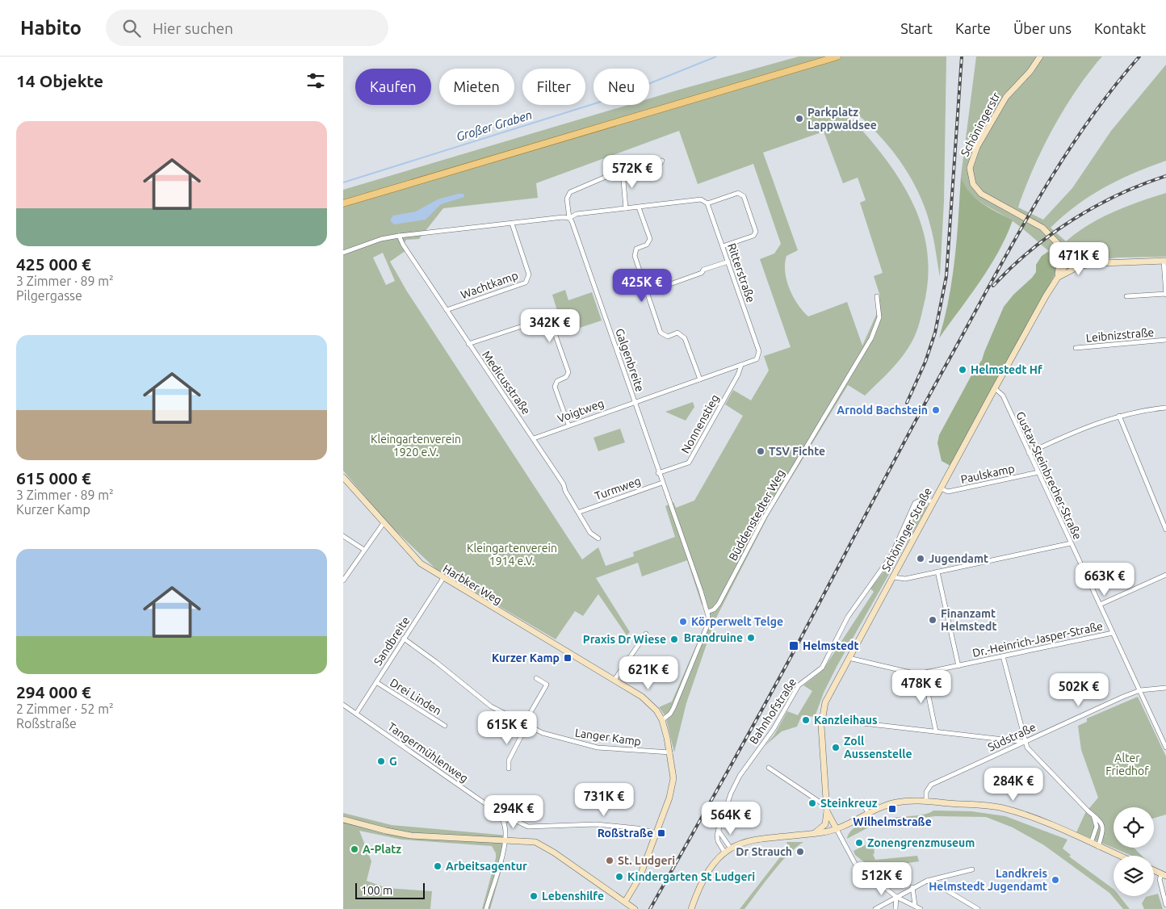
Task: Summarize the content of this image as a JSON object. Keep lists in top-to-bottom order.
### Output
{
  "streets": {
    "main road": ["Schöningerstr", "Schöninger Straße", "Harbker Weg"],
    "street": [
      "Ritterstraße",
      "Wachtkamp",
      "Leibnizstraße",
      "Galgenbreite",
      "Medicusstraße",
      "Voigtweg",
      "Nonnenstieg",
      "Paulskamp",
      "Gustav-Steinbrecher-Straße",
      "Turmweg",
      "Büddenstedter Weg",
      "Dr.-Heinrich-Jasper-Straße",
      "Sandbreite",
      "Drei Linden",
      "Bahnhofstraße",
      "Langer Kamp",
      "Südstraße",
      "Tangermühlenweg"
    ]
  },
  "crossings": [
    ["Schöningerstr", "Schöninger Straße"],
    ["Ritterstraße", "Galgenbreite"],
    ["Ritterstraße", "Voigtweg"],
    ["Ritterstraße", "Nonnenstieg"],
    ["Wachtkamp", "Medicusstraße"],
    ["Galgenbreite", "Voigtweg"],
    ["Galgenbreite", "Nonnenstieg"],
    ["Galgenbreite", "Turmweg"],
    ["Galgenbreite", "Büddenstedter Weg"],
    ["Medicusstraße", "Voigtweg"],
    ["Medicusstraße", "Turmweg"],
    ["Paulskamp", "Gustav-Steinbrecher-Straße"],
    ["Paulskamp", "Schöninger Straße"],
    ["Gustav-Steinbrecher-Straße", "Schöninger Straße"],
    ["Gustav-Steinbrecher-Straße", "Dr.-Heinrich-Jasper-Straße"],
    ["Gustav-Steinbrecher-Straße", "Südstraße"],
    ["Schöninger Straße", "Dr.-Heinrich-Jasper-Straße"],
    ["Schöninger Straße", "Bahnhofstraße"],
    ["Harbker Weg", "Sandbreite"],
    ["Harbker Weg", "Langer Kamp"],
    ["Sandbreite", "Drei Linden"],
    ["Sandbreite", "Langer Kamp"],
    ["Sandbreite", "Tangermühlenweg"]
  ],
  "water": ["Großer Graben"],
  "parks": ["Kleingartenverein 1920 e.V.", "Kleingartenverein 1914 e.V.", "Alter Friedhof"],
  "places": {
    "other": [
      "Parkplatz Lappwaldsee",
      "Helmstedt Hf",
      "Arnold Bachstein",
      "TSV Fichte",
      "Jugendamt",
      "Finanzamt Helmstedt",
      "Körperwelt Telge",
      "Brandruine",
      "Praxis Dr Wiese",
      "Kanzleihaus",
      "Zoll Aussenstelle",
      "G",
      "Steinkreuz",
      "Zonengrenzmuseum",
      "A-Platz",
      "Dr Strauch",
      "St. Ludgeri",
      "Arbeitsagentur",
      "Kindergarten St Ludgeri",
      "Landkreis Helmstedt Jugendamt",
      "Lebenshilfe"
    ],
    "transit": [
      "Helmstedt",
      "Kurzer Kamp",
      "Wilhelmstraße",
      "Roßstraße"
    ]
  },
  "scale_bar": "100 m",
  "page": {
    "header": "Habito",
    "search": "Hier suchen",
    "nav": [
      "Start",
      "Karte",
      "Über uns",
      "Kontakt"
    ],
    "heading": "14 Objekte",
    "chip": [
      "Kaufen",
      "Mieten",
      "Filter",
      "Neu"
    ],
    "list": [
      {
        "name": "425 000 €",
        "note": "3 Zimmer · 89 m² · Pilgergasse"
      },
      {
        "name": "615 000 €",
        "note": "3 Zimmer · 89 m² · Kurzer Kamp"
      },
      {
        "name": "294 000 €",
        "note": "2 Zimmer · 52 m² · Roßstraße"
      }
    ],
    "price": [
      "572K €",
      "471K €",
      "425K €",
      "342K €",
      "663K €",
      "621K €",
      "478K €",
      "502K €",
      "615K €",
      "284K €",
      "731K €",
      "294K €",
      "564K €",
      "512K €"
    ],
    "scale": "100 m"
  }
}
